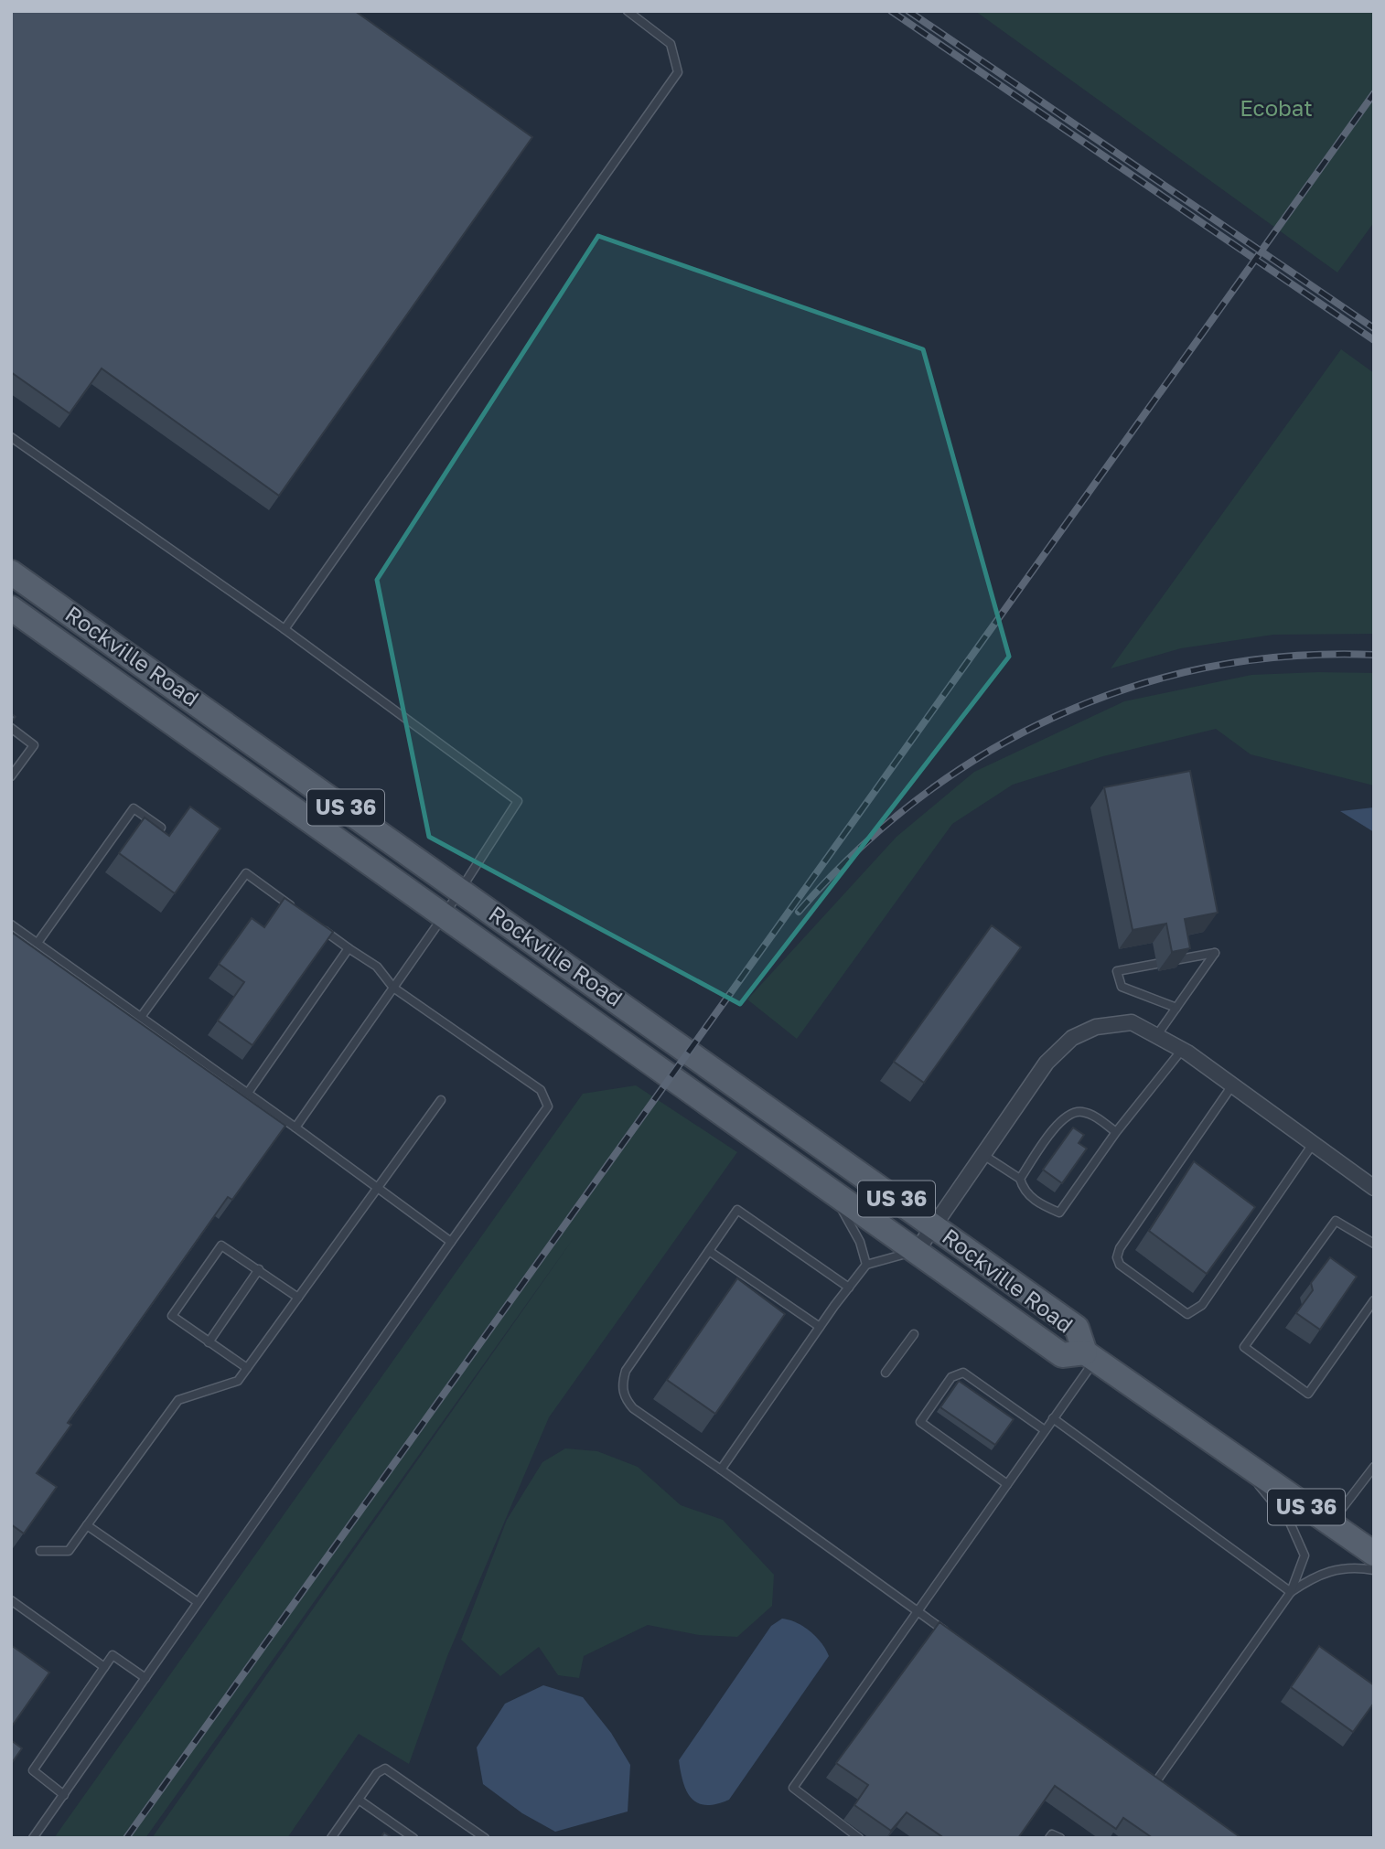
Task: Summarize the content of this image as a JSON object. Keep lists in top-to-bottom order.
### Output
{
  "streets": {
    "main road": ["Rockville Road", "US 36"]
  },
  "crossings": [
    ["Rockville Road", "US 36"]
  ],
  "parks": ["Ecobat"]
}
